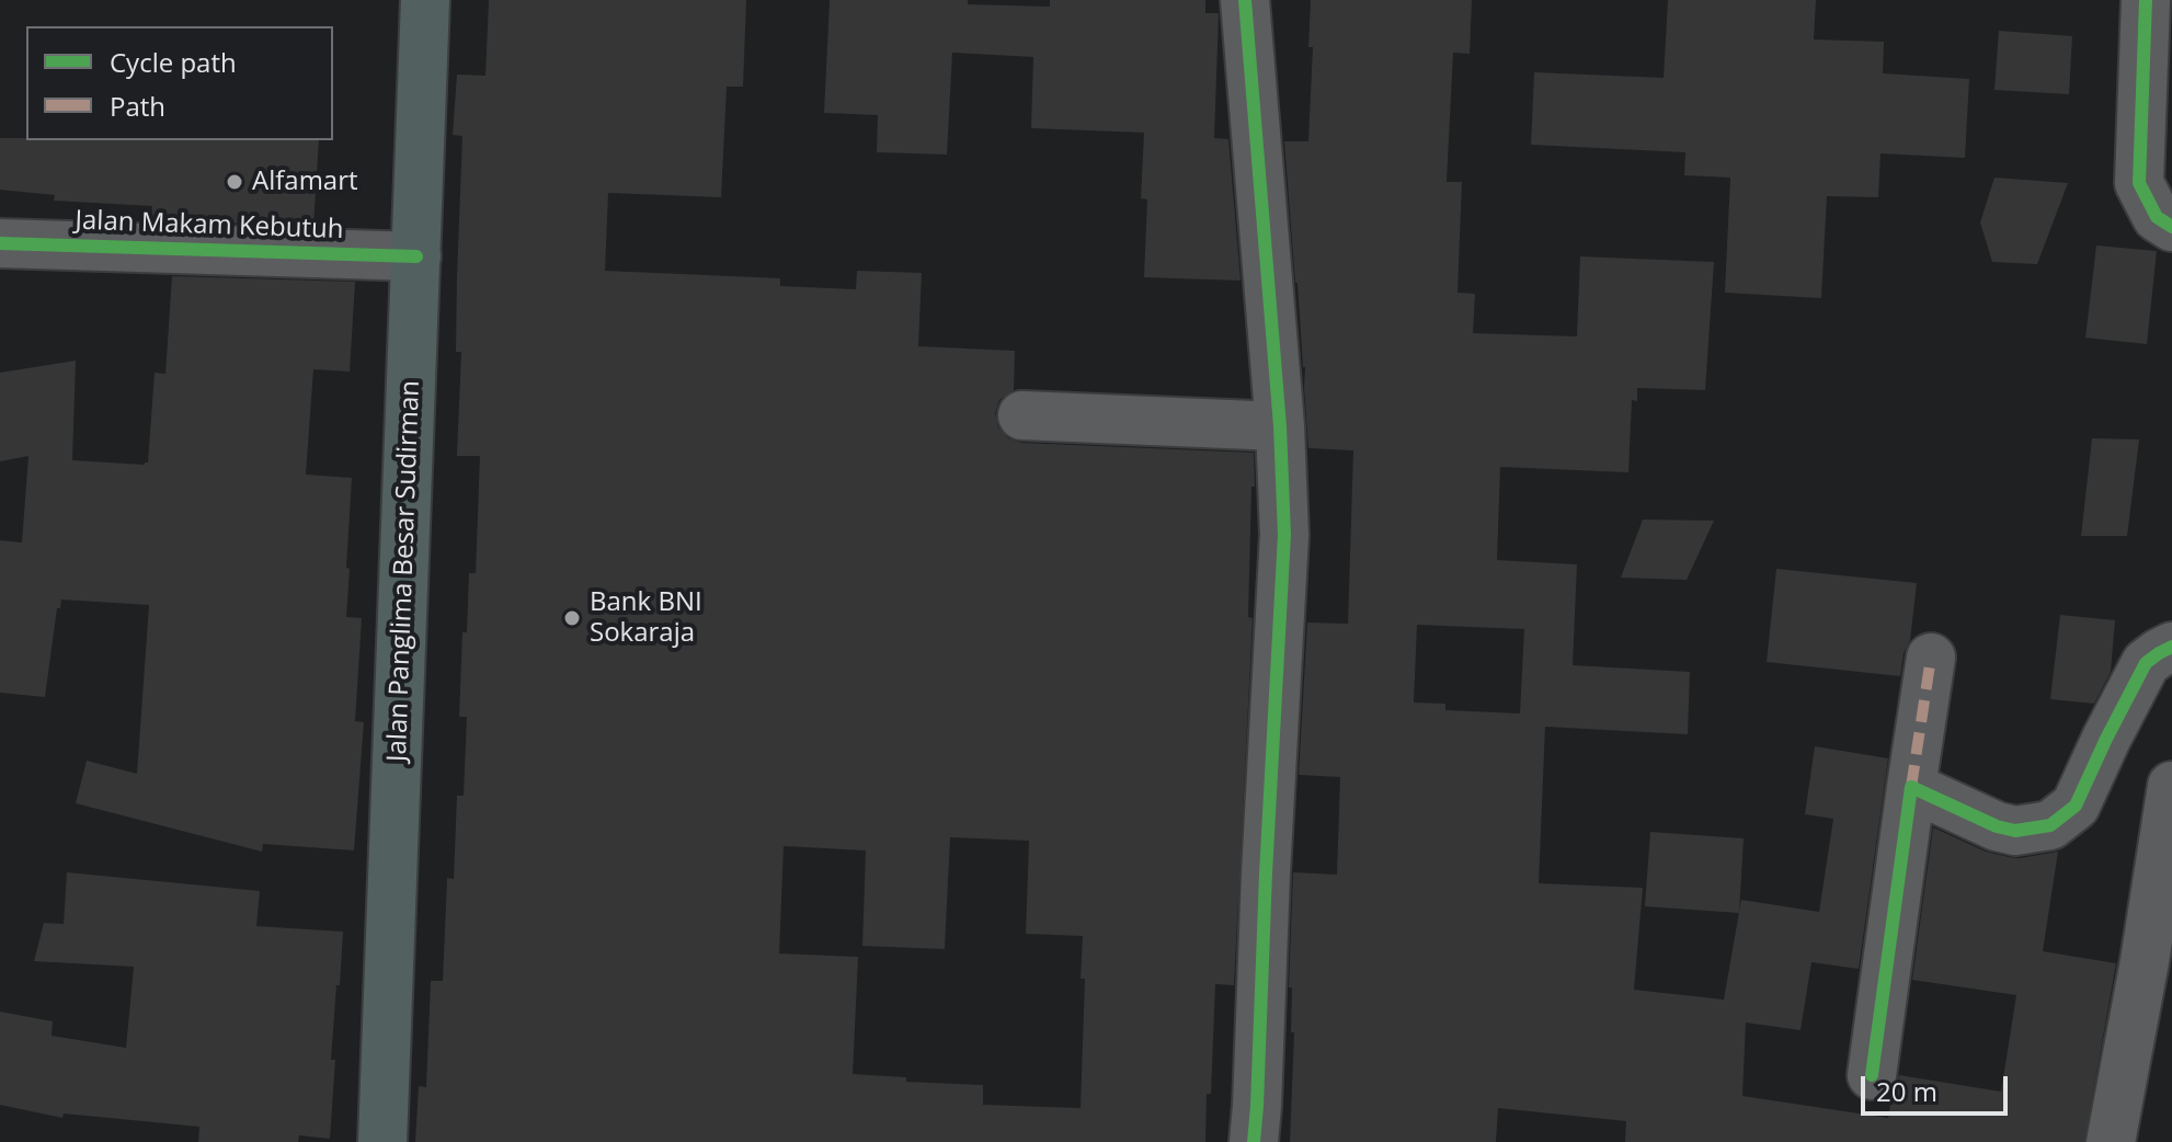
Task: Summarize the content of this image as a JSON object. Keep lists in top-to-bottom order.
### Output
{
  "streets": {
    "highway": ["Jalan Panglima Besar Sudirman"],
    "street": ["Jalan Makam Kebutuh"]
  },
  "crossings": [
    ["Jalan Makam Kebutuh", "Jalan Panglima Besar Sudirman"]
  ],
  "places": ["Alfamart", "Bank BNI Sokaraja"],
  "legend": ["Cycle path", "Path"],
  "scale_bar": "20 m"
}
